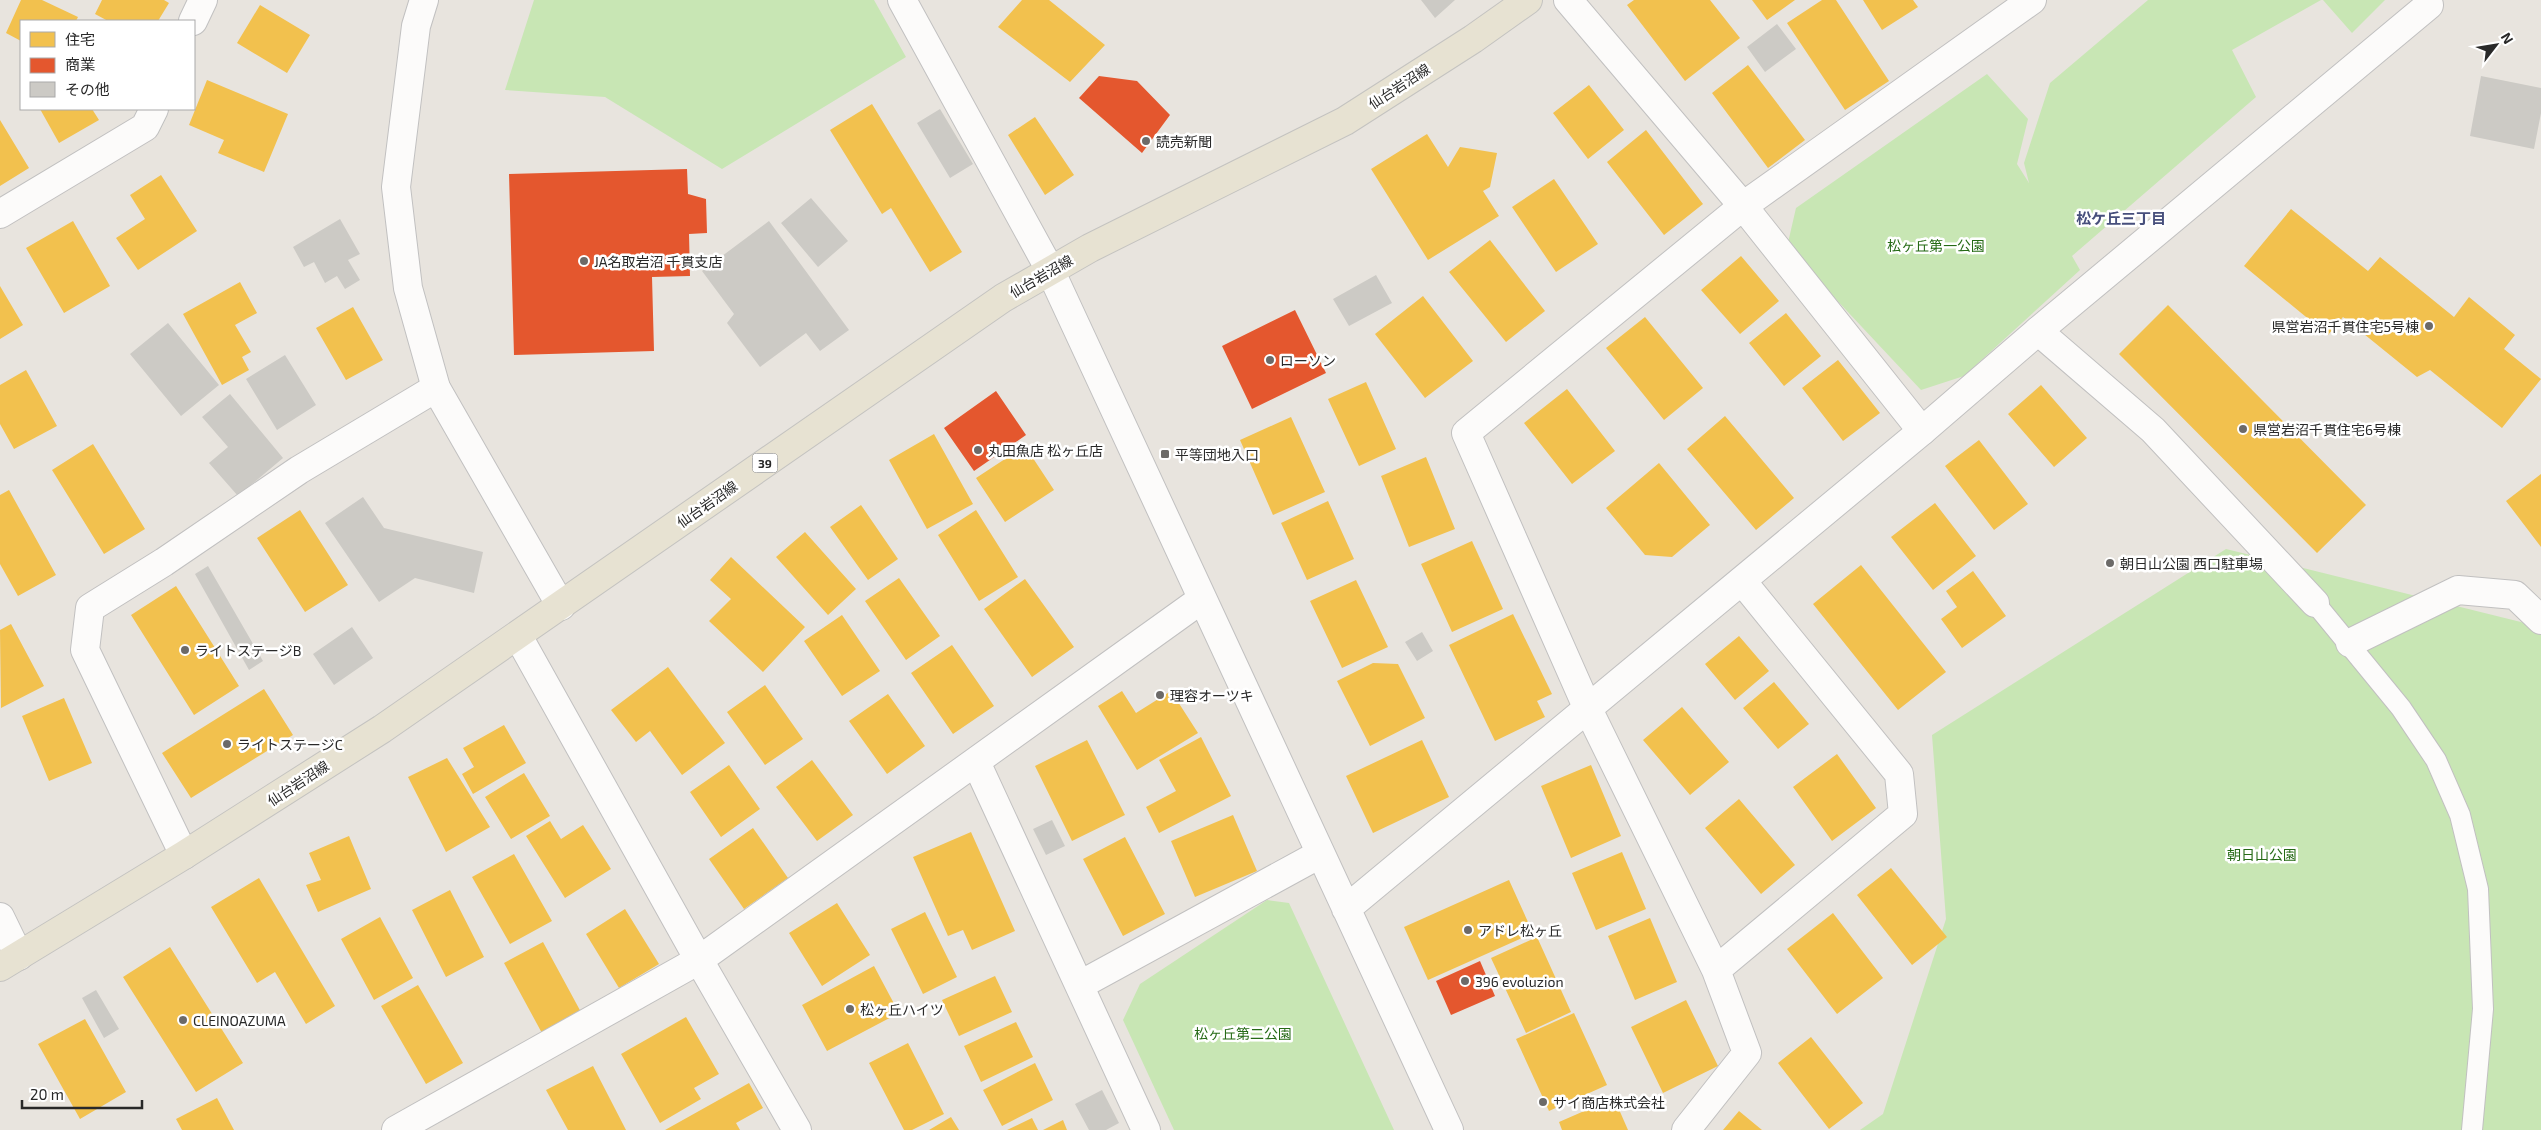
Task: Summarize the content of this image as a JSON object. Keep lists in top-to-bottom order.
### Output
{
  "streets": {
    "main road": ["仙台岩沼線", "39"]
  },
  "districts": ["松ケ丘三丁目"],
  "parks": ["松ヶ丘第一公園", "朝日山公園", "松ヶ丘第二公園"],
  "places": {
    "other": [
      "読売新聞",
      "JA名取岩沼 千貫支店",
      "県営岩沼千貫住宅5号棟",
      "ローソン",
      "県営岩沼千貫住宅6号棟",
      "丸田魚店 松ヶ丘店",
      "朝日山公園 西口駐車場",
      "ライトステージB",
      "理容オーツキ",
      "ライトステージC",
      "アドレ松ヶ丘",
      "396 evoluzion",
      "松ヶ丘ハイツ",
      "CLEINOAZUMA",
      "サイ商店株式会社"
    ],
    "transit": ["平等団地入口"]
  },
  "legend": ["住宅", "商業", "その他"],
  "scale_bar": "20 m",
  "north": "top right"
}
